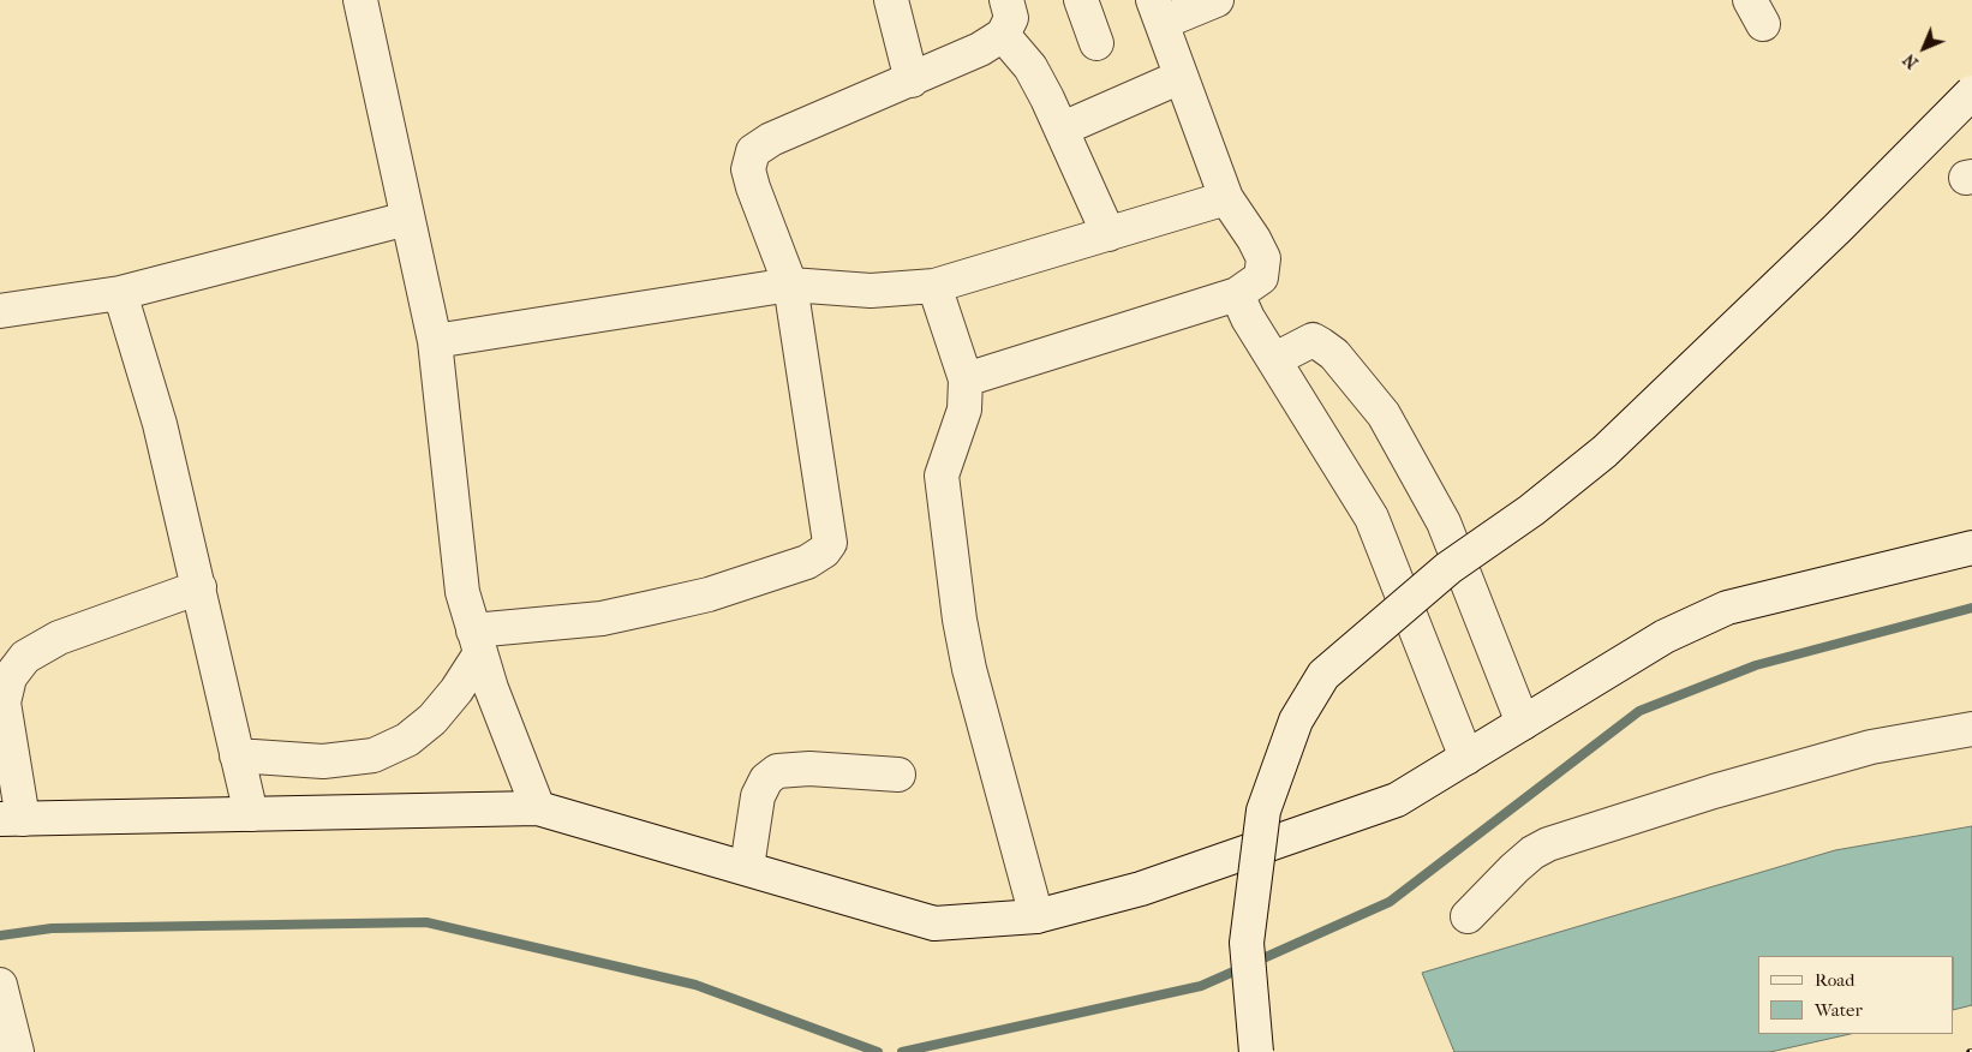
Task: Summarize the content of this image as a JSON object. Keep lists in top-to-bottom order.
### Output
{
  "legend": ["Road", "Water"],
  "north": "bottom left"
}
